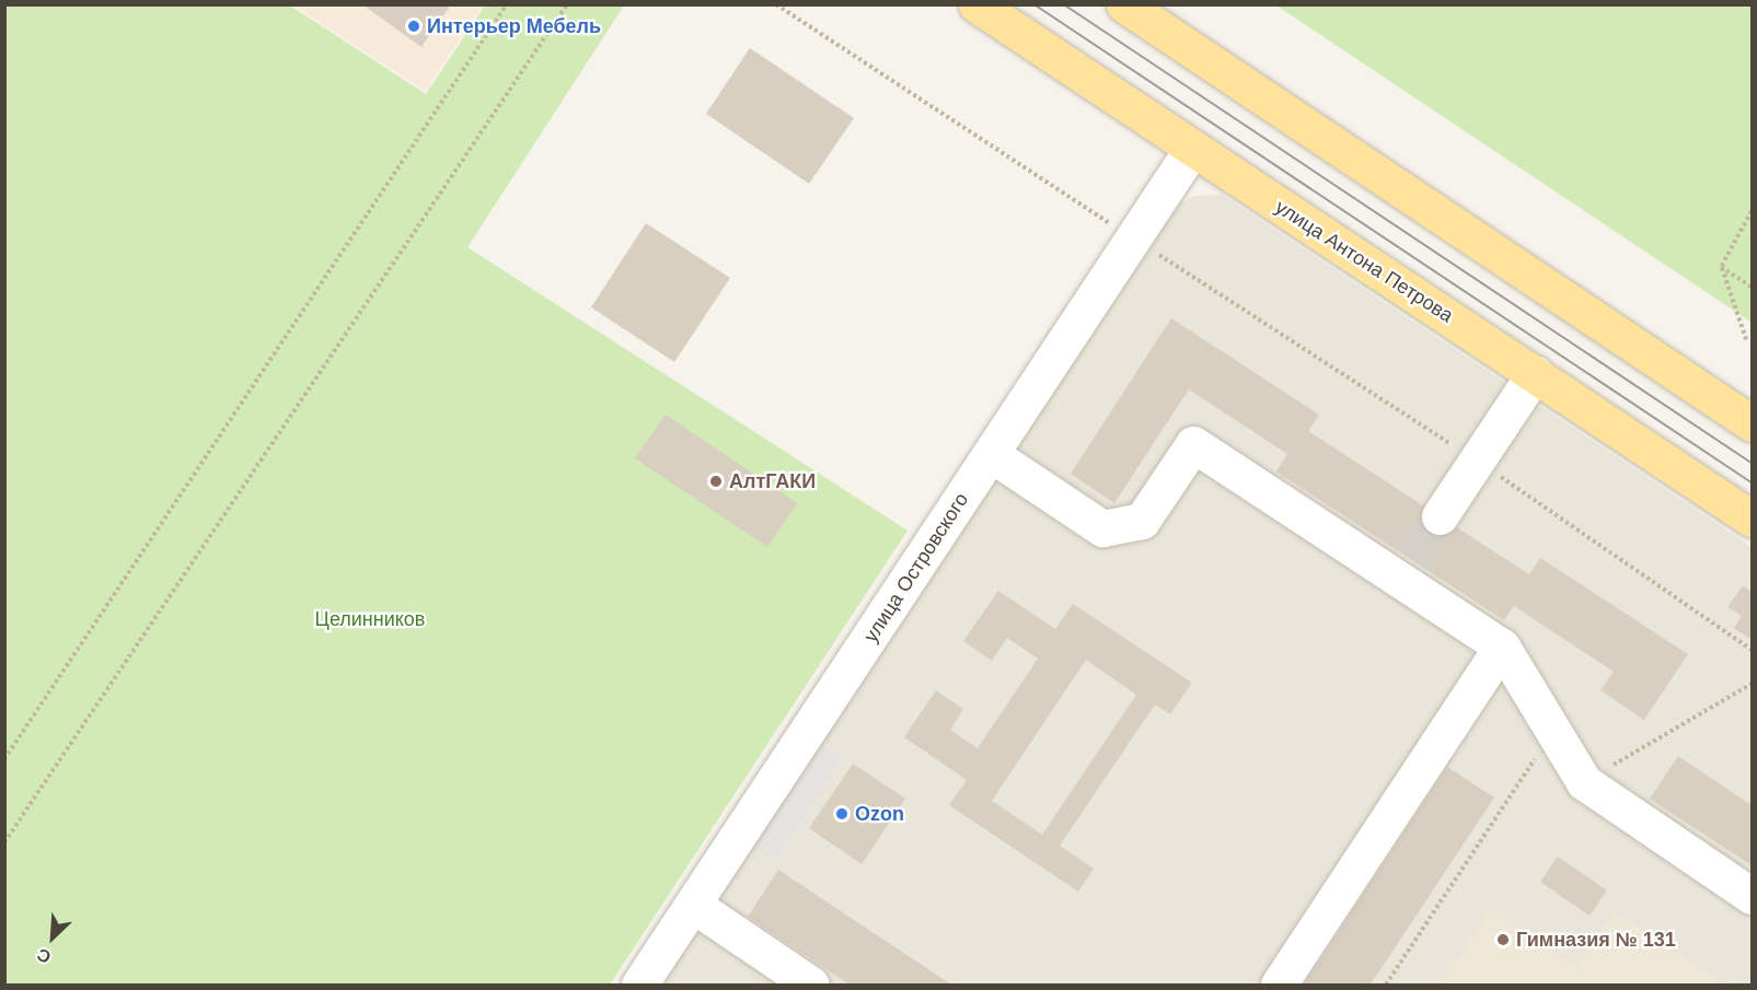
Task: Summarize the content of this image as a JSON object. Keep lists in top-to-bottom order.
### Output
{
  "streets": {
    "main road": ["улица Антона Петрова"],
    "street": ["улица Островского"]
  },
  "crossings": [
    ["улица Антона Петрова", "улица Островского"]
  ],
  "parks": ["Целинников"],
  "places": [
    "Интерьер Мебель",
    "АлтГАКИ",
    "Ozon",
    "Гимназия № 131"
  ],
  "north": "bottom left"
}
